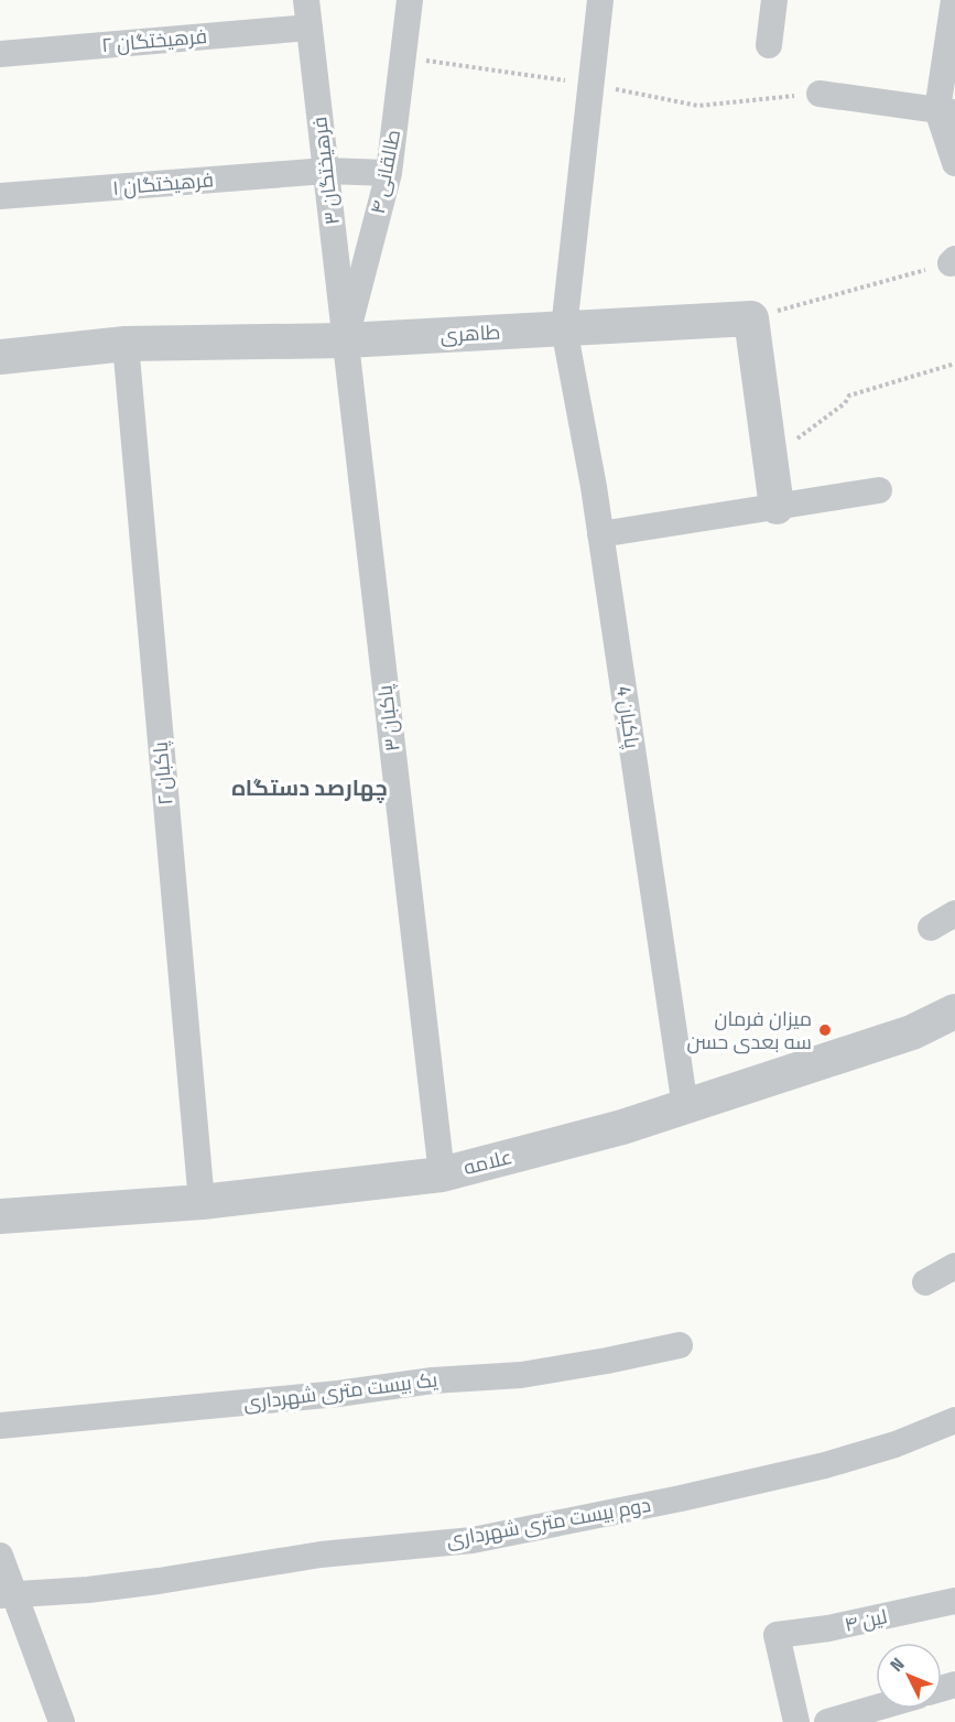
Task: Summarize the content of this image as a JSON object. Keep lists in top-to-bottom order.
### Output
{
  "streets": {
    "street": [
      "فرهیختگان ۲",
      "فرهیختگان ۳",
      "طالقانی ۴",
      "فرهیختگان ۱",
      "طاهری",
      "پاکبان 4",
      "پاکبان ۳",
      "پاکبان ۲",
      "علامه",
      "یک بیست متری شهرداری",
      "دوم بیست متری شهرداری",
      "لین ۴"
    ]
  },
  "crossings": [
    ["فرهیختگان ۲", "فرهیختگان ۳"],
    ["فرهیختگان ۳", "طالقانی ۴"],
    ["فرهیختگان ۳", "فرهیختگان ۱"],
    ["فرهیختگان ۳", "طاهری"],
    ["فرهیختگان ۳", "پاکبان ۳"],
    ["طالقانی ۴", "فرهیختگان ۱"],
    ["طالقانی ۴", "طاهری"],
    ["طالقانی ۴", "پاکبان ۳"],
    ["طاهری", "پاکبان 4"],
    ["طاهری", "پاکبان ۳"],
    ["طاهری", "پاکبان ۲"],
    ["پاکبان 4", "علامه"],
    ["پاکبان ۳", "علامه"],
    ["پاکبان ۲", "علامه"]
  ],
  "districts": ["چهارصد دستگاه"],
  "places": ["میزان فرمان سه بعدی حسن"],
  "north": "top left"
}
